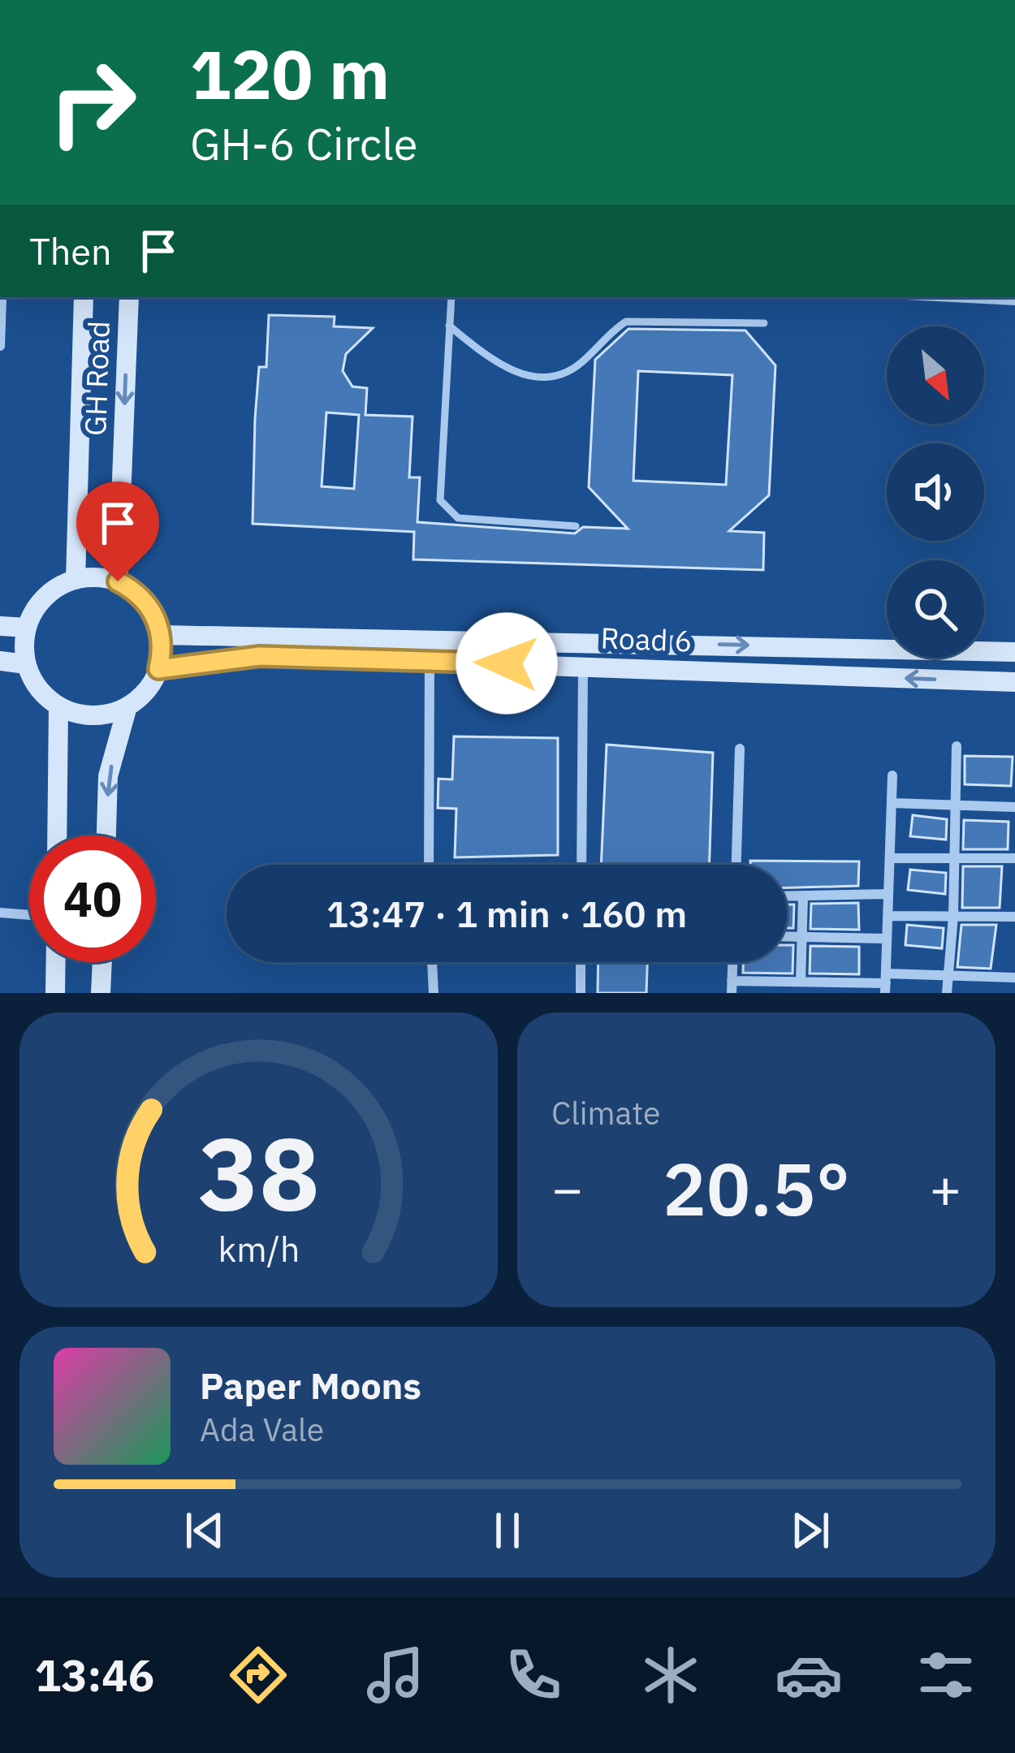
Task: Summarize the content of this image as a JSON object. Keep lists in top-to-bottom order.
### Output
{
  "streets": {
    "street": ["GH Road", "Road 6"]
  },
  "crossings": [
    ["GH Road", "Road 6"]
  ],
  "north": "bottom right",
  "page": {
    "turn": ["120 m", "GH-6 Circle"],
    "then": "Then",
    "limit": "40",
    "trip": "13:47 · 1 min · 160 m",
    "tile": "Climate",
    "heat": ["−", "20.5°", "+"],
    "song": ["Paper Moons", "Ada Vale"],
    "tabs": "13:46",
    "gauge": ["38", "km/h"]
  }
}
